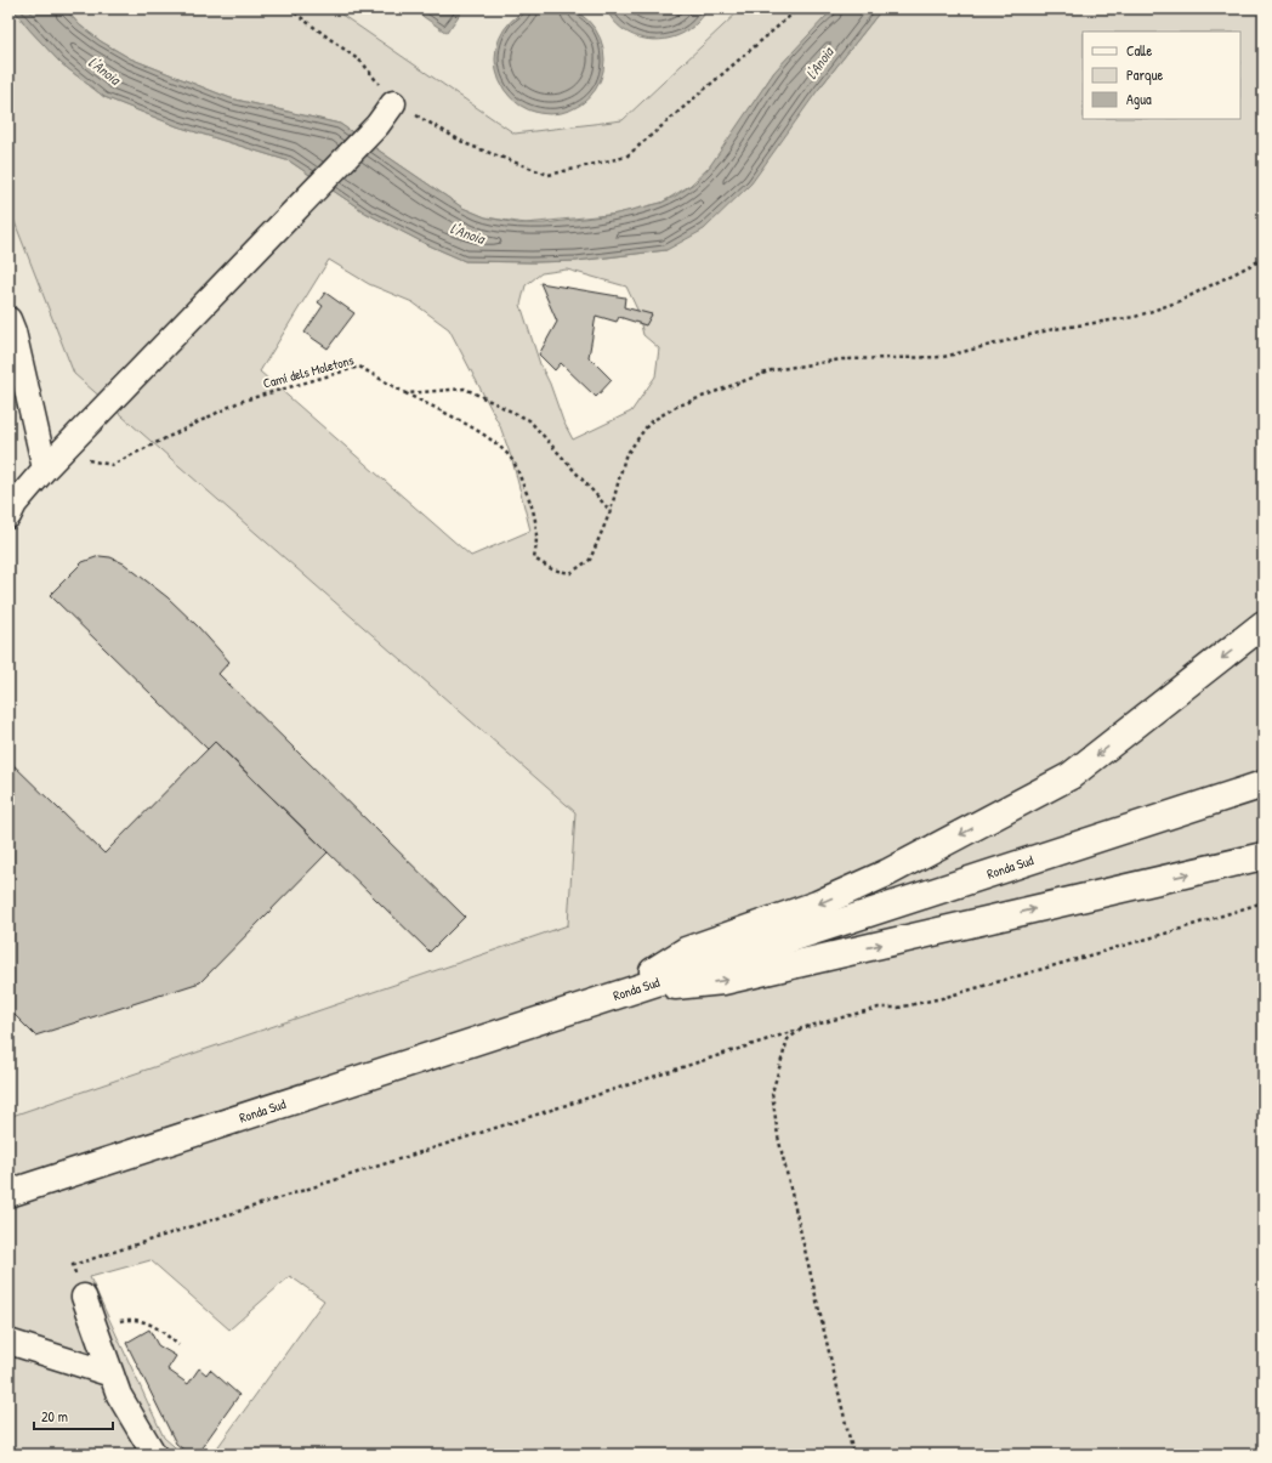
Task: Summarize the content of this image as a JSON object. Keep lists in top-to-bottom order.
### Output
{
  "streets": {
    "highway": ["Ronda Sud"],
    "path": ["Camí dels Moletons"]
  },
  "water": ["l'Anoia"],
  "legend": ["Calle", "Parque", "Agua"],
  "scale_bar": "20 m"
}
